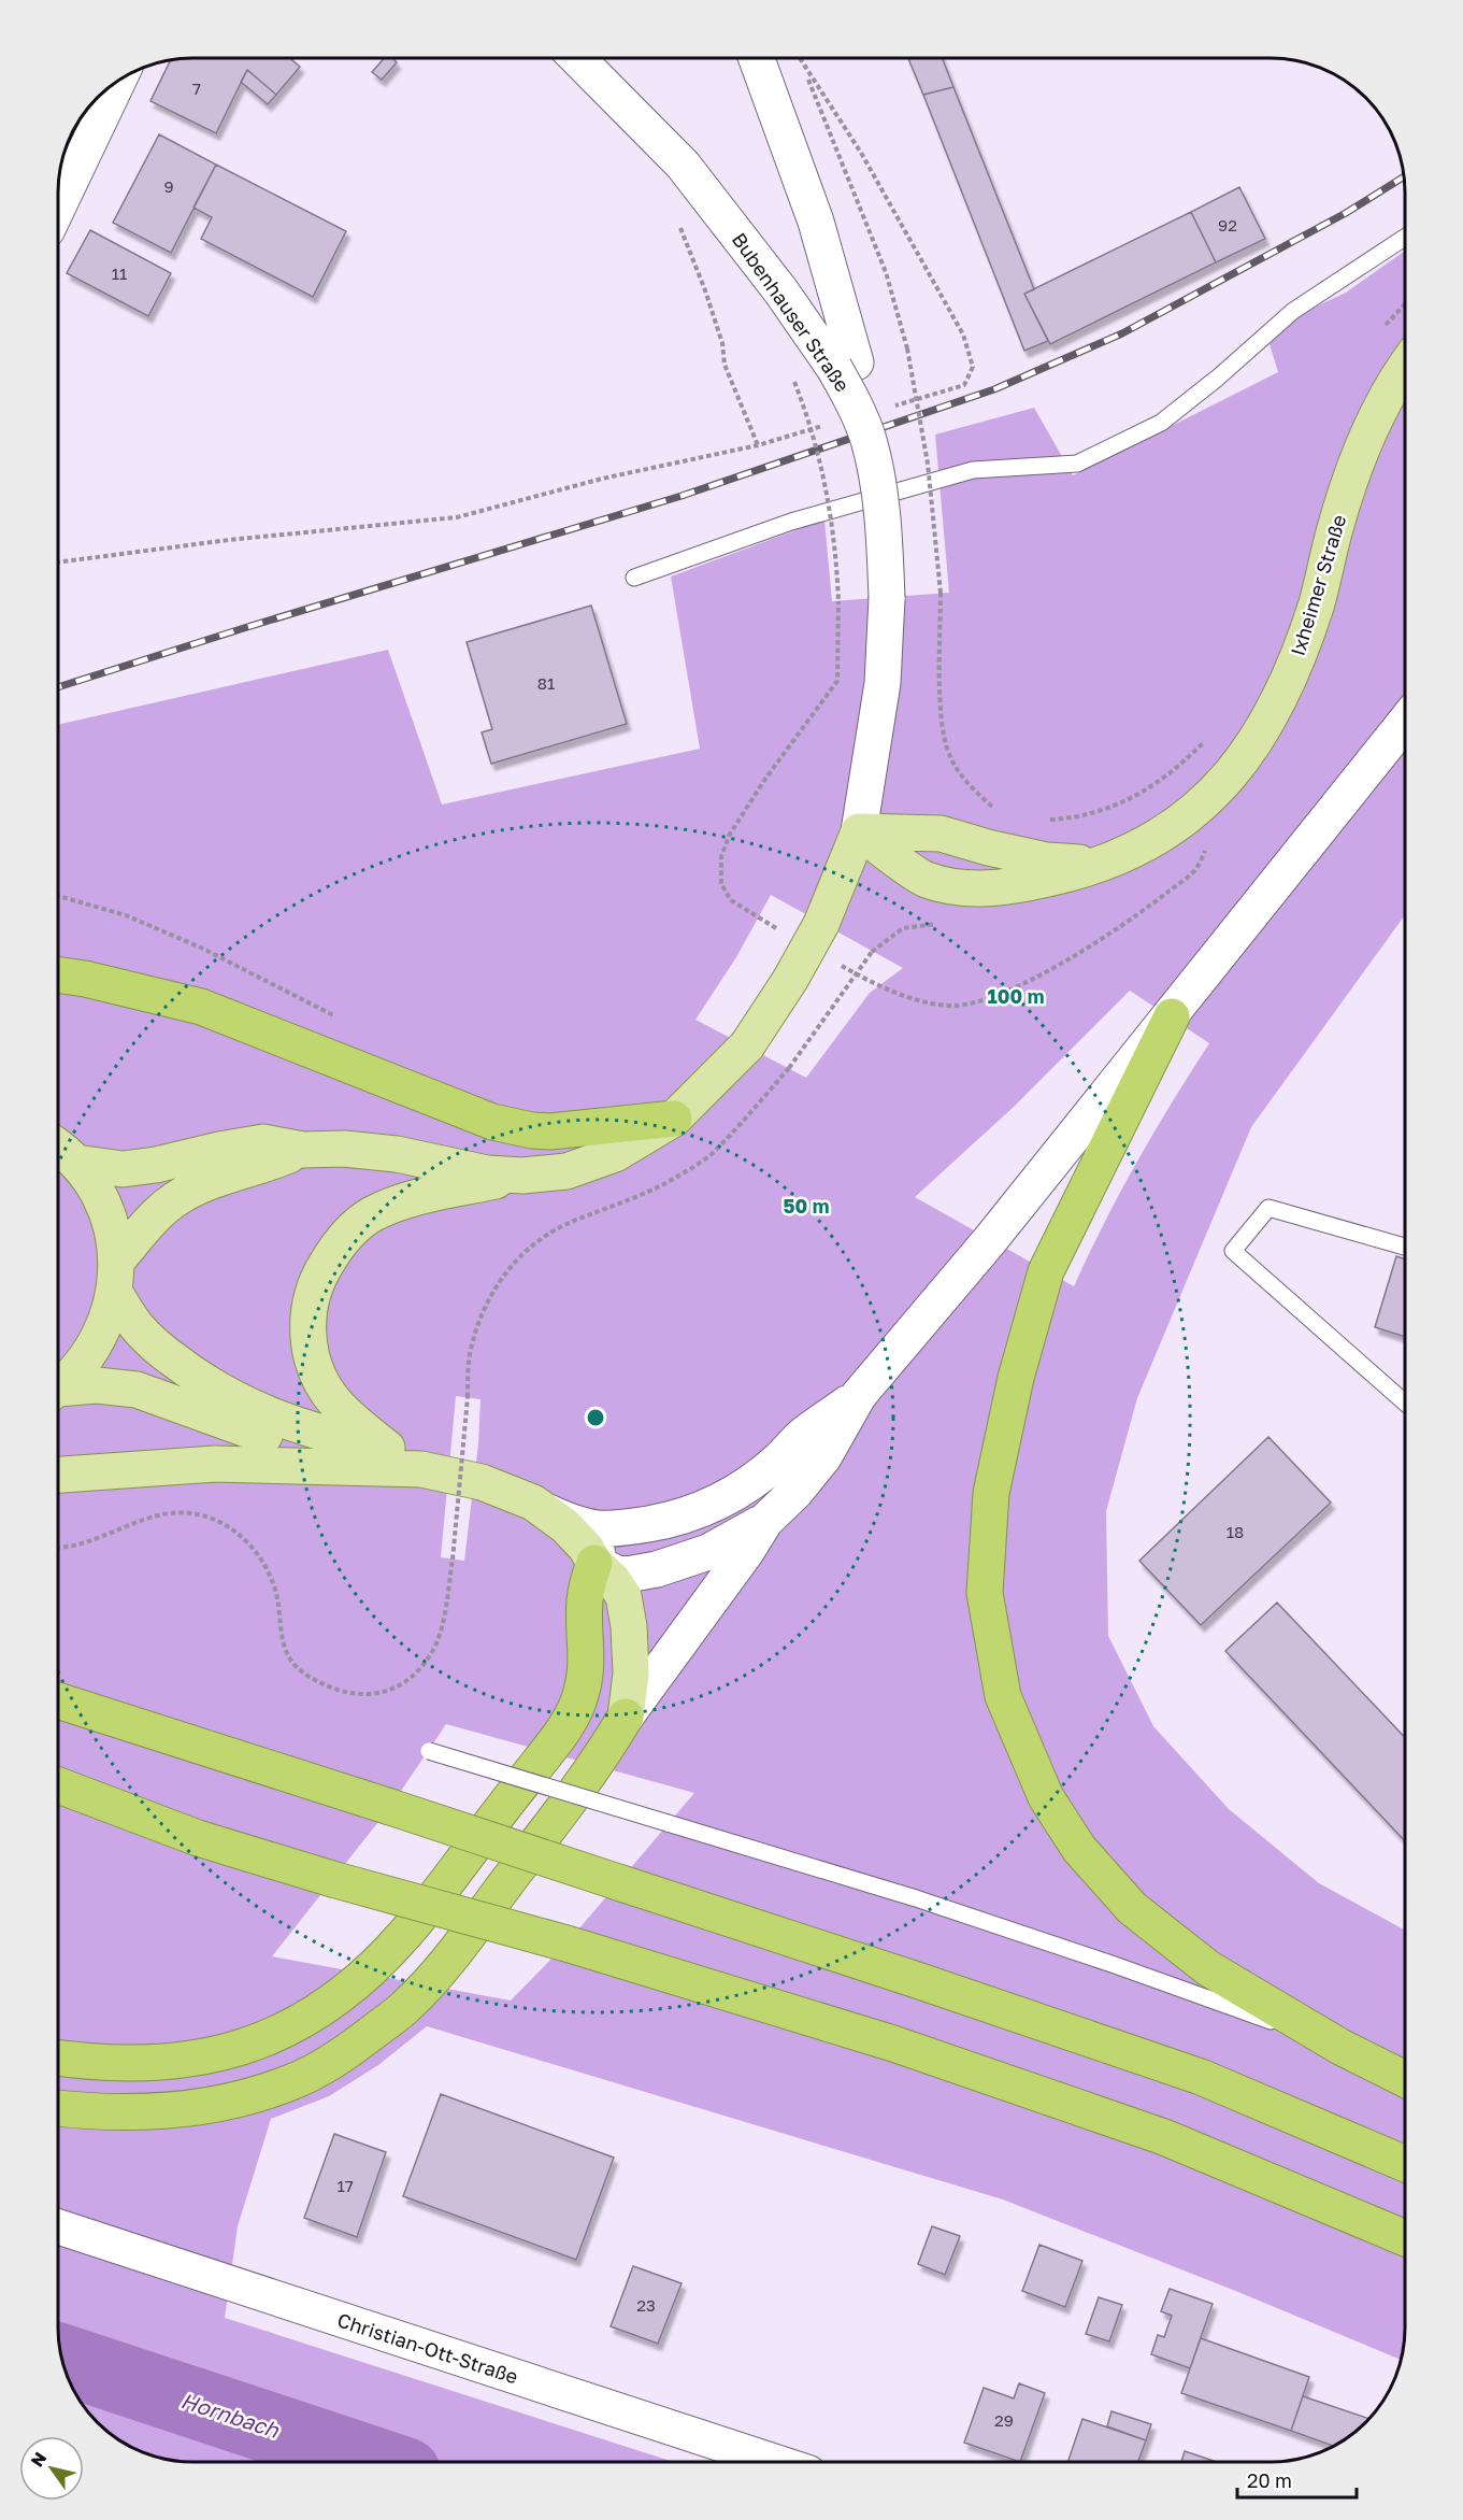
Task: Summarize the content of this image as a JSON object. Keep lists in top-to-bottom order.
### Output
{
  "streets": {
    "main road": ["Bubenhauser Straße", "Ixheimer Straße"],
    "street": ["Christian-Ott-Straße"]
  },
  "water": ["Hornbach"],
  "house_numbers": [
    "7",
    "9",
    "92",
    "11",
    "81",
    "18",
    "17",
    "23",
    "29"
  ],
  "scale_bar": "20 m",
  "north": "top left",
  "rings": ["100 m", "50 m"]
}
